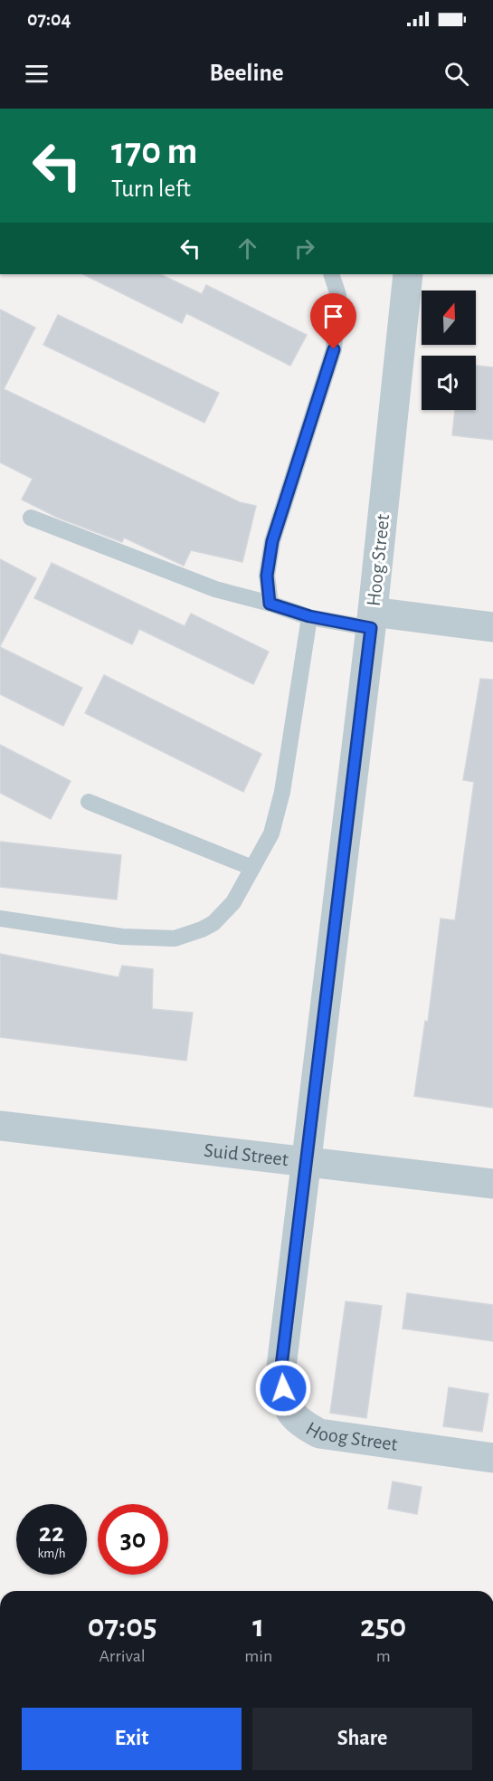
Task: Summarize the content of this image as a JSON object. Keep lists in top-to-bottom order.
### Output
{
  "streets": {
    "street": ["Hoog Street", "Suid Street"]
  },
  "crossings": [
    ["Hoog Street", "Suid Street"]
  ],
  "north": "top",
  "page": {
    "status": "07:04",
    "header": "Beeline",
    "turn": ["170 m", "Turn left"],
    "speed": "22 km/h",
    "limit": "30",
    "eta": [
      "07:05",
      "Arrival",
      "1",
      "min",
      "250",
      "m"
    ],
    "buttons": ["Exit", "Share"]
  }
}
